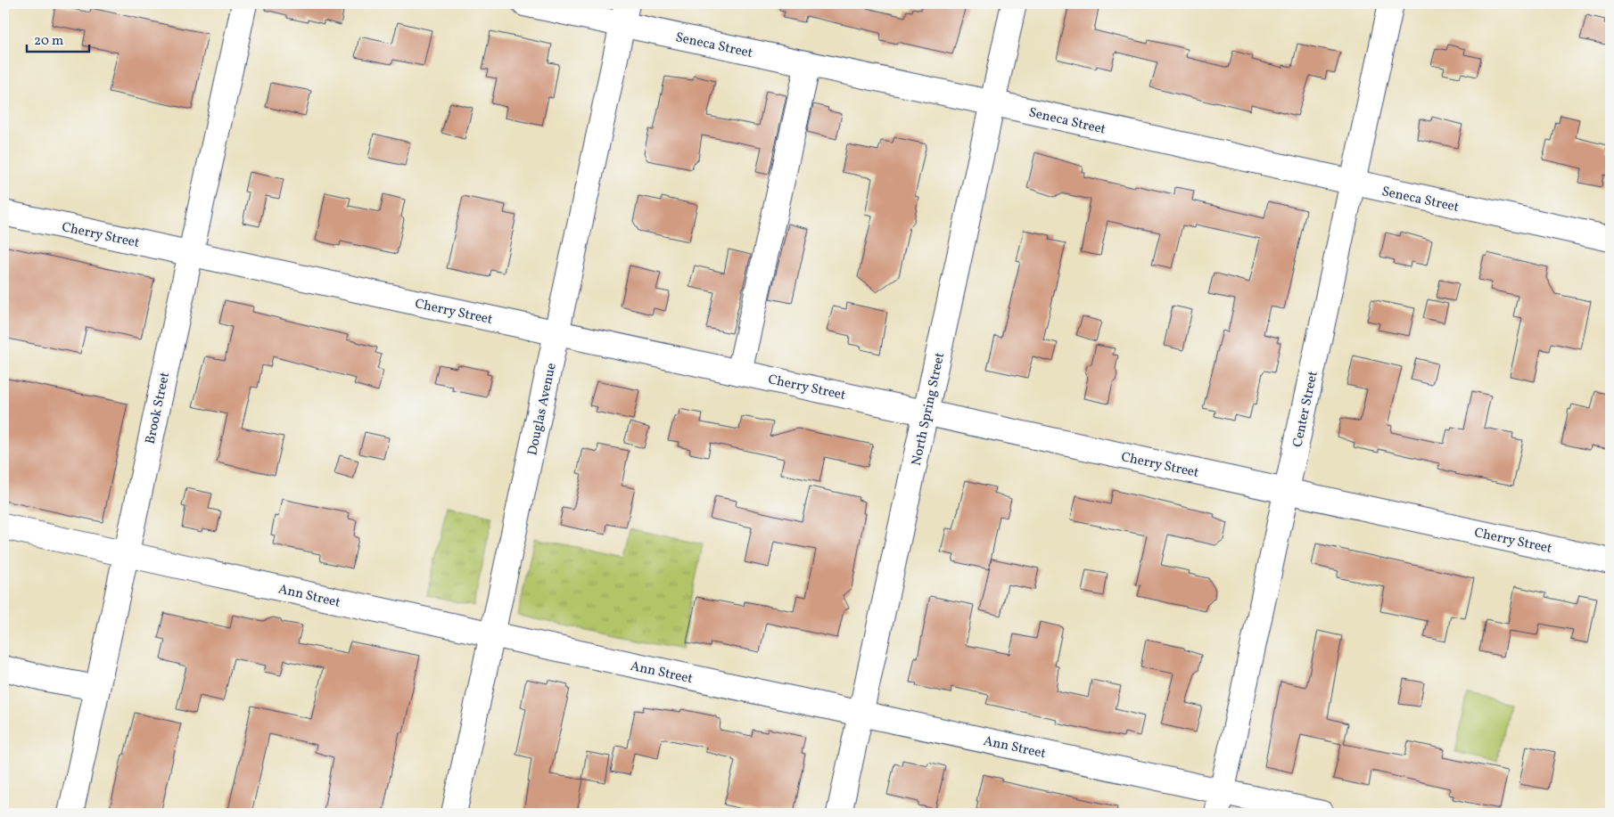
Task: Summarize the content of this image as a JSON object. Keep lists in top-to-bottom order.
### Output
{
  "streets": {
    "street": [
      "Seneca Street",
      "Cherry Street",
      "Brook Street",
      "Douglas Avenue",
      "North Spring Street",
      "Center Street",
      "Ann Street"
    ]
  },
  "crossings": [
    ["Seneca Street", "Douglas Avenue"],
    ["Seneca Street", "North Spring Street"],
    ["Seneca Street", "Center Street"],
    ["Cherry Street", "Brook Street"],
    ["Cherry Street", "Douglas Avenue"],
    ["Cherry Street", "North Spring Street"],
    ["Cherry Street", "Center Street"],
    ["Brook Street", "Ann Street"],
    ["Douglas Avenue", "Ann Street"],
    ["North Spring Street", "Ann Street"],
    ["Center Street", "Ann Street"]
  ],
  "scale_bar": "20 m"
}
